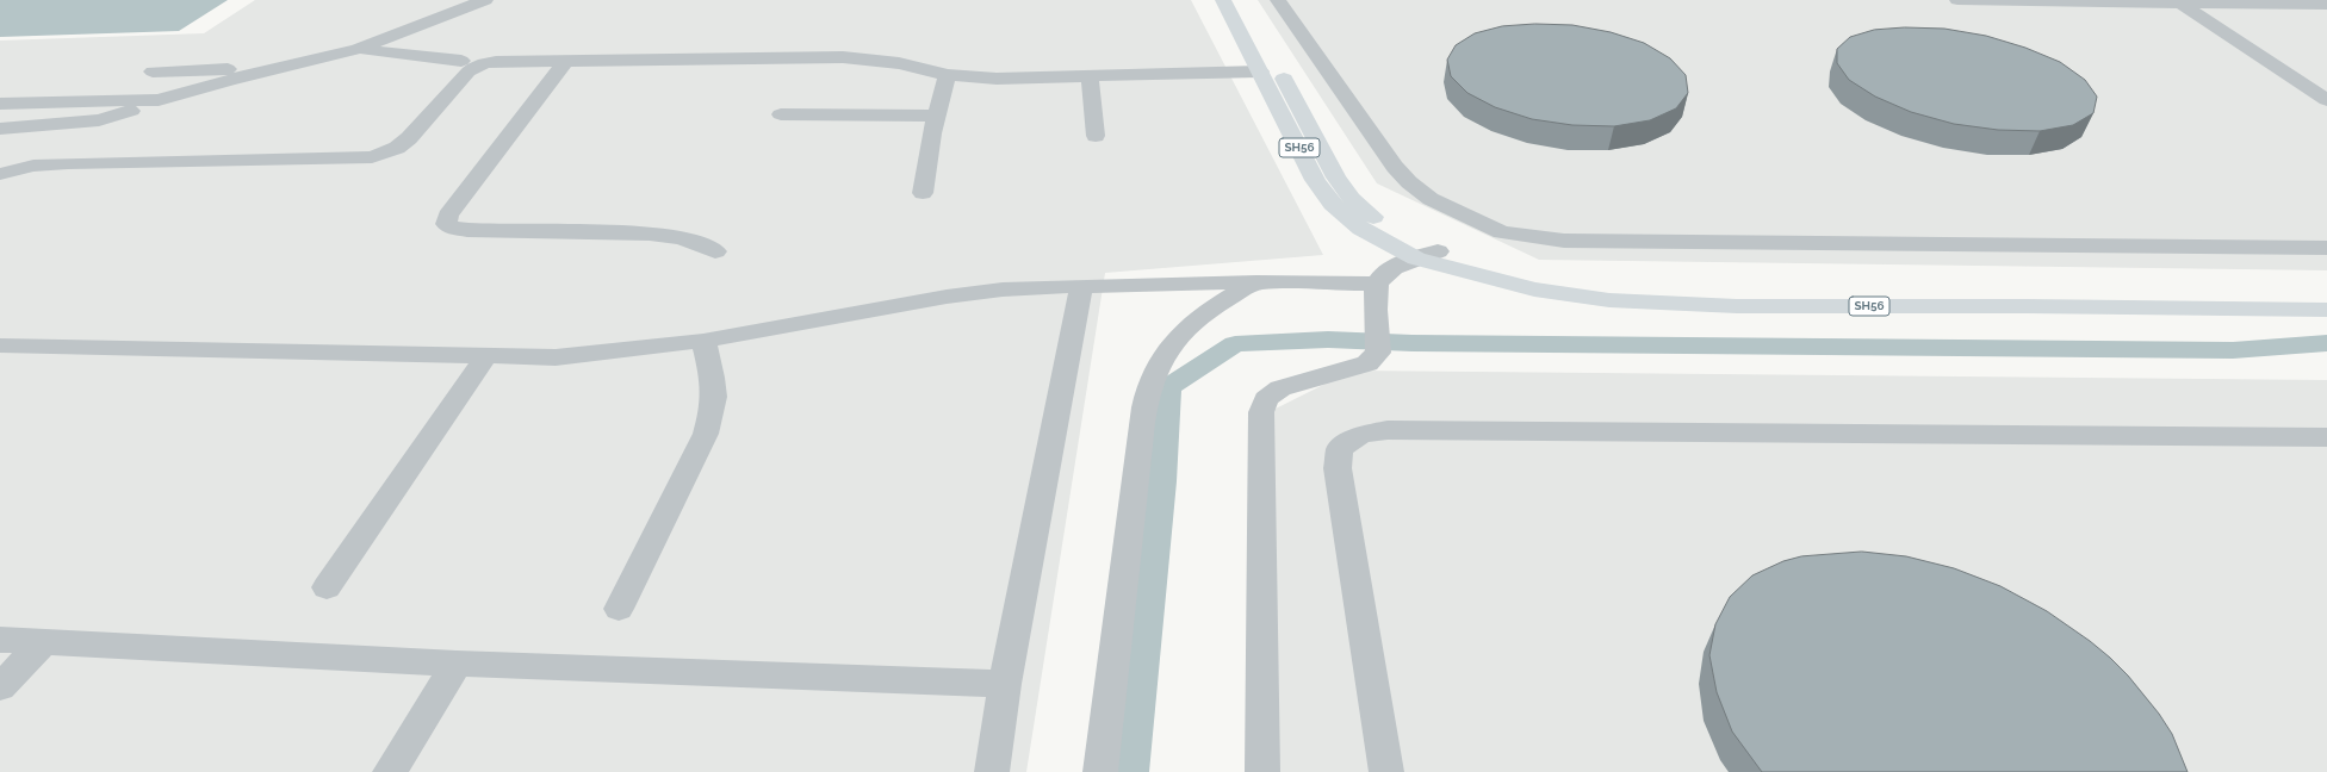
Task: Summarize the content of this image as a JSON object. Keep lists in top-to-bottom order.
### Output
{
  "streets": {
    "main road": ["SH56"]
  }
}
